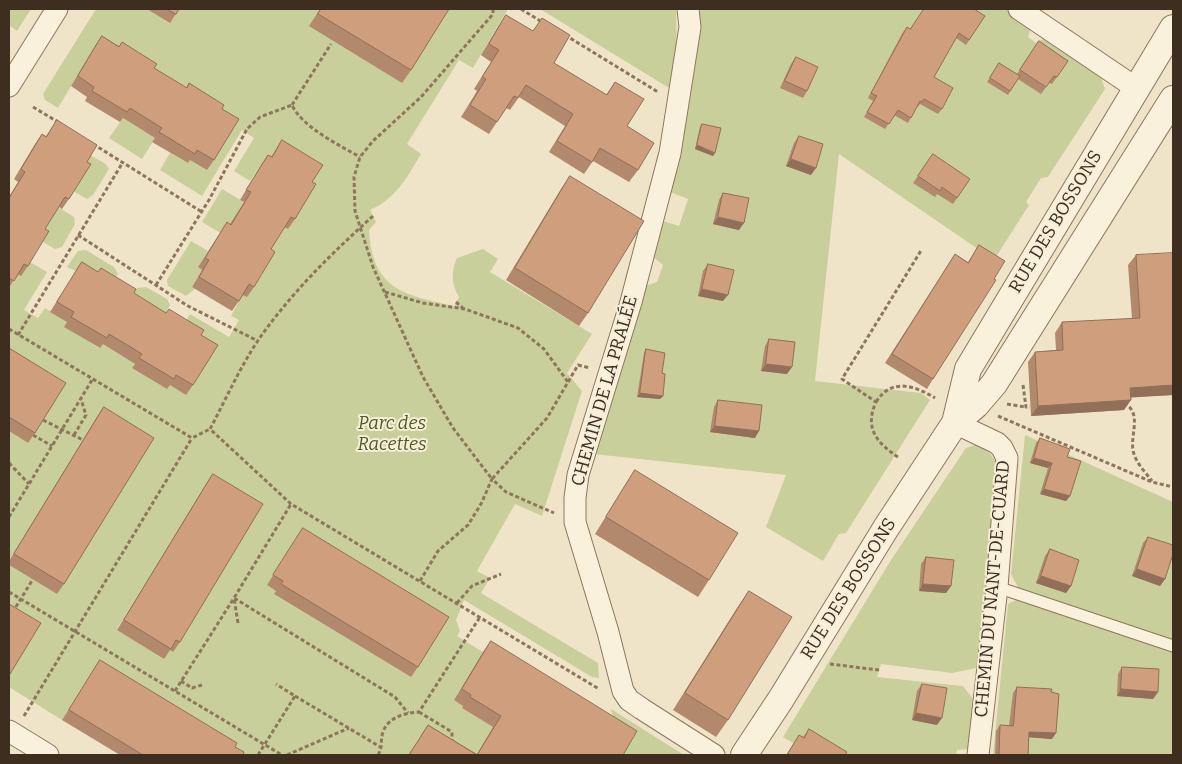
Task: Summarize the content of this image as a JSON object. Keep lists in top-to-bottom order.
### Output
{
  "streets": {
    "street": ["RUE DES BOSSONS", "CHEMIN DE LA PRALÉE", "CHEMIN DU NANT-DE-CUARD"]
  },
  "crossings": [
    ["RUE DES BOSSONS", "CHEMIN DU NANT-DE-CUARD"]
  ],
  "parks": ["Parc des Racettes"]
}
